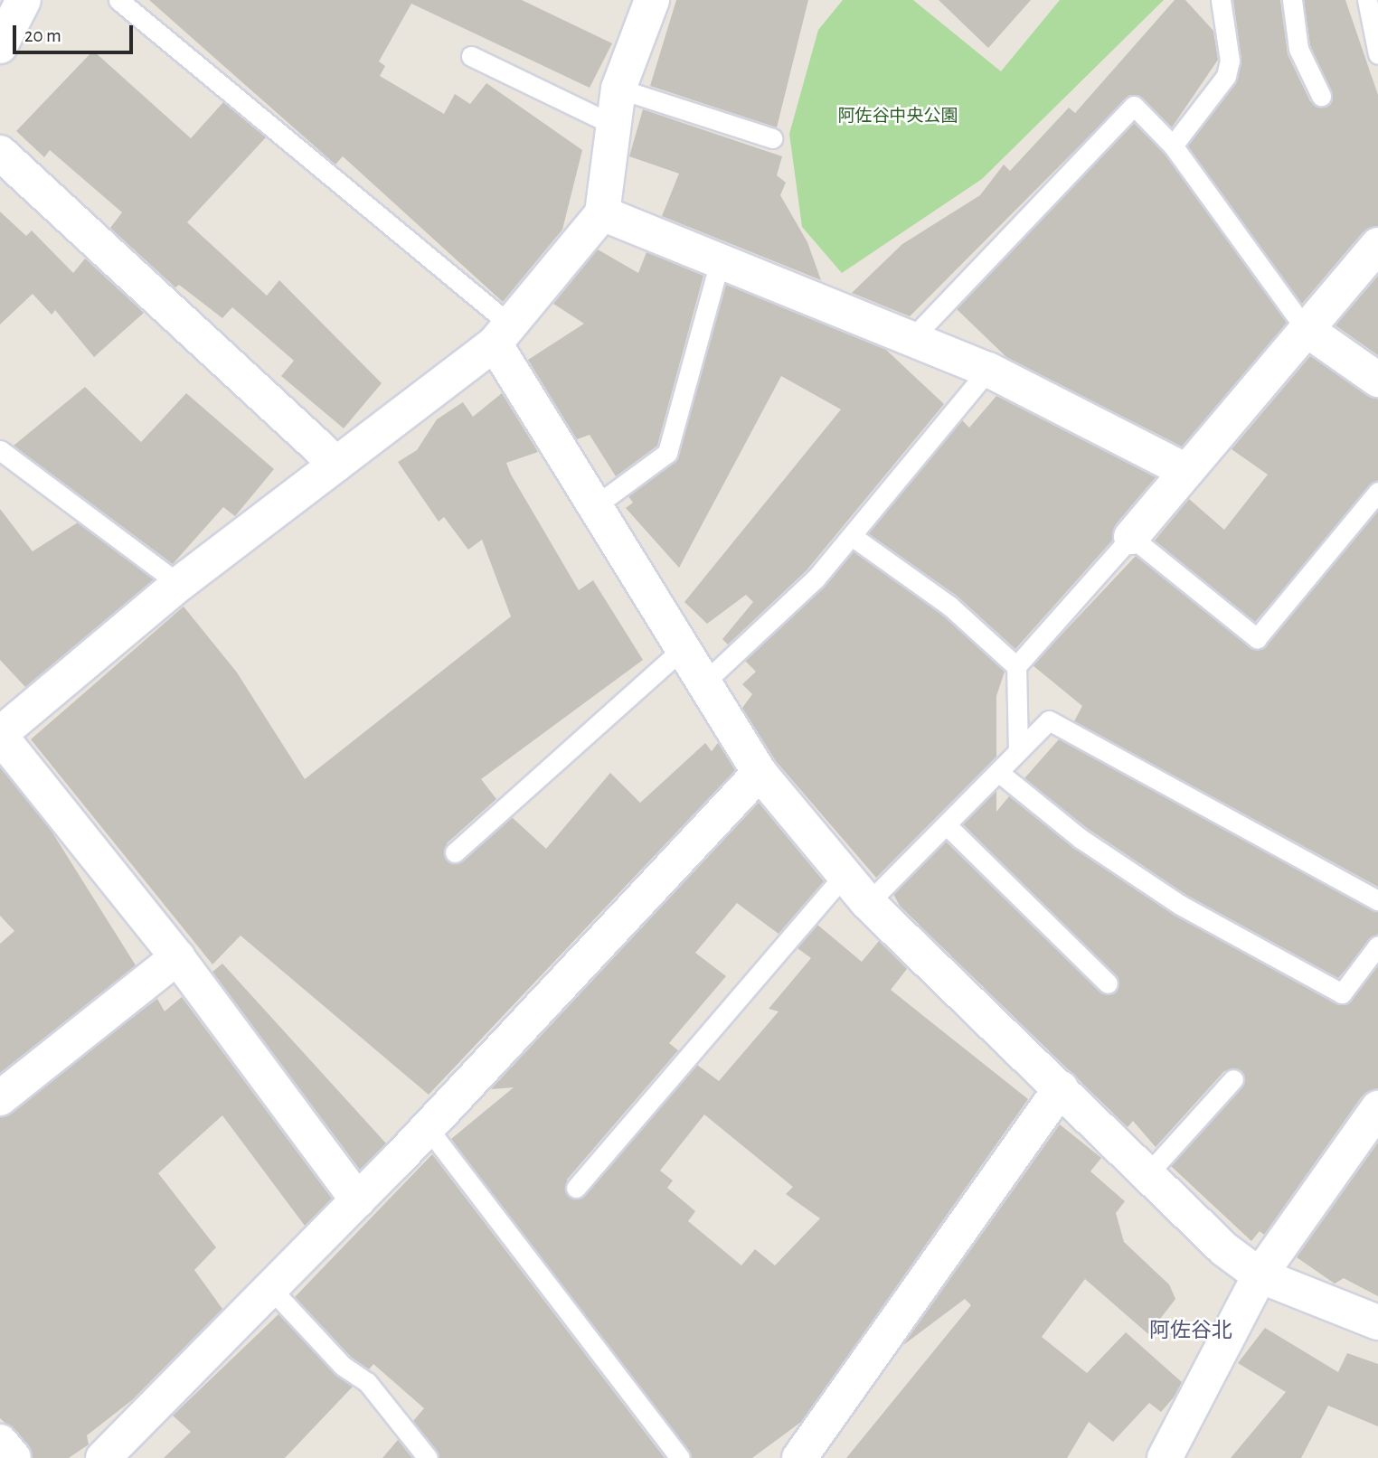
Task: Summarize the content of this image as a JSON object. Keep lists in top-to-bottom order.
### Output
{
  "districts": ["阿佐谷北"],
  "parks": ["阿佐谷中央公園"],
  "scale_bar": "20 m"
}
